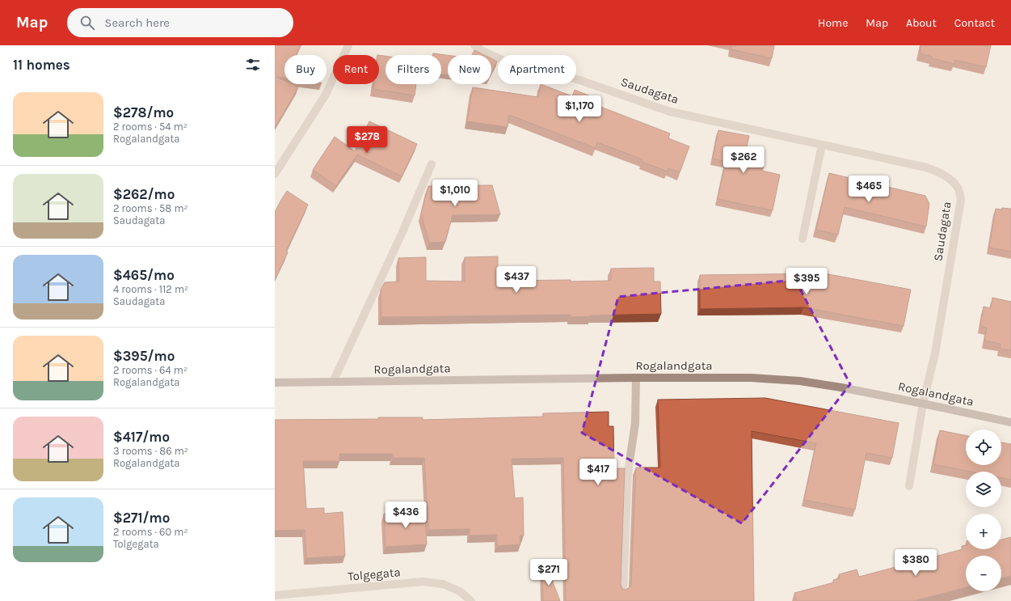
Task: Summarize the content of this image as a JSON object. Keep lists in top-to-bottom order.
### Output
{
  "streets": {
    "street": ["Saudagata", "Rogalandgata", "Tolgegata"]
  },
  "crossings": [
    ["Saudagata", "Rogalandgata"]
  ],
  "page": {
    "header": "Map",
    "search": "Search here",
    "nav": [
      "Home",
      "Map",
      "About",
      "Contact"
    ],
    "heading": "11 homes",
    "chip": [
      "Buy",
      "Rent",
      "Filters",
      "New",
      "Apartment"
    ],
    "list": [
      {
        "name": "$278/mo",
        "note": "2 rooms · 54 m² · Rogalandgata"
      },
      {
        "name": "$262/mo",
        "note": "2 rooms · 58 m² · Saudagata"
      },
      {
        "name": "$465/mo",
        "note": "4 rooms · 112 m² · Saudagata"
      },
      {
        "name": "$395/mo",
        "note": "2 rooms · 64 m² · Rogalandgata"
      },
      {
        "name": "$417/mo",
        "note": "3 rooms · 86 m² · Rogalandgata"
      },
      {
        "name": "$271/mo",
        "note": "2 rooms · 60 m² · Tolgegata"
      }
    ],
    "price": [
      "$1,170",
      "$278",
      "$262",
      "$465",
      "$1,010",
      "$437",
      "$395",
      "$417",
      "$436",
      "$380",
      "$271"
    ],
    "map_buttons": ["+", "−"]
  }
}
